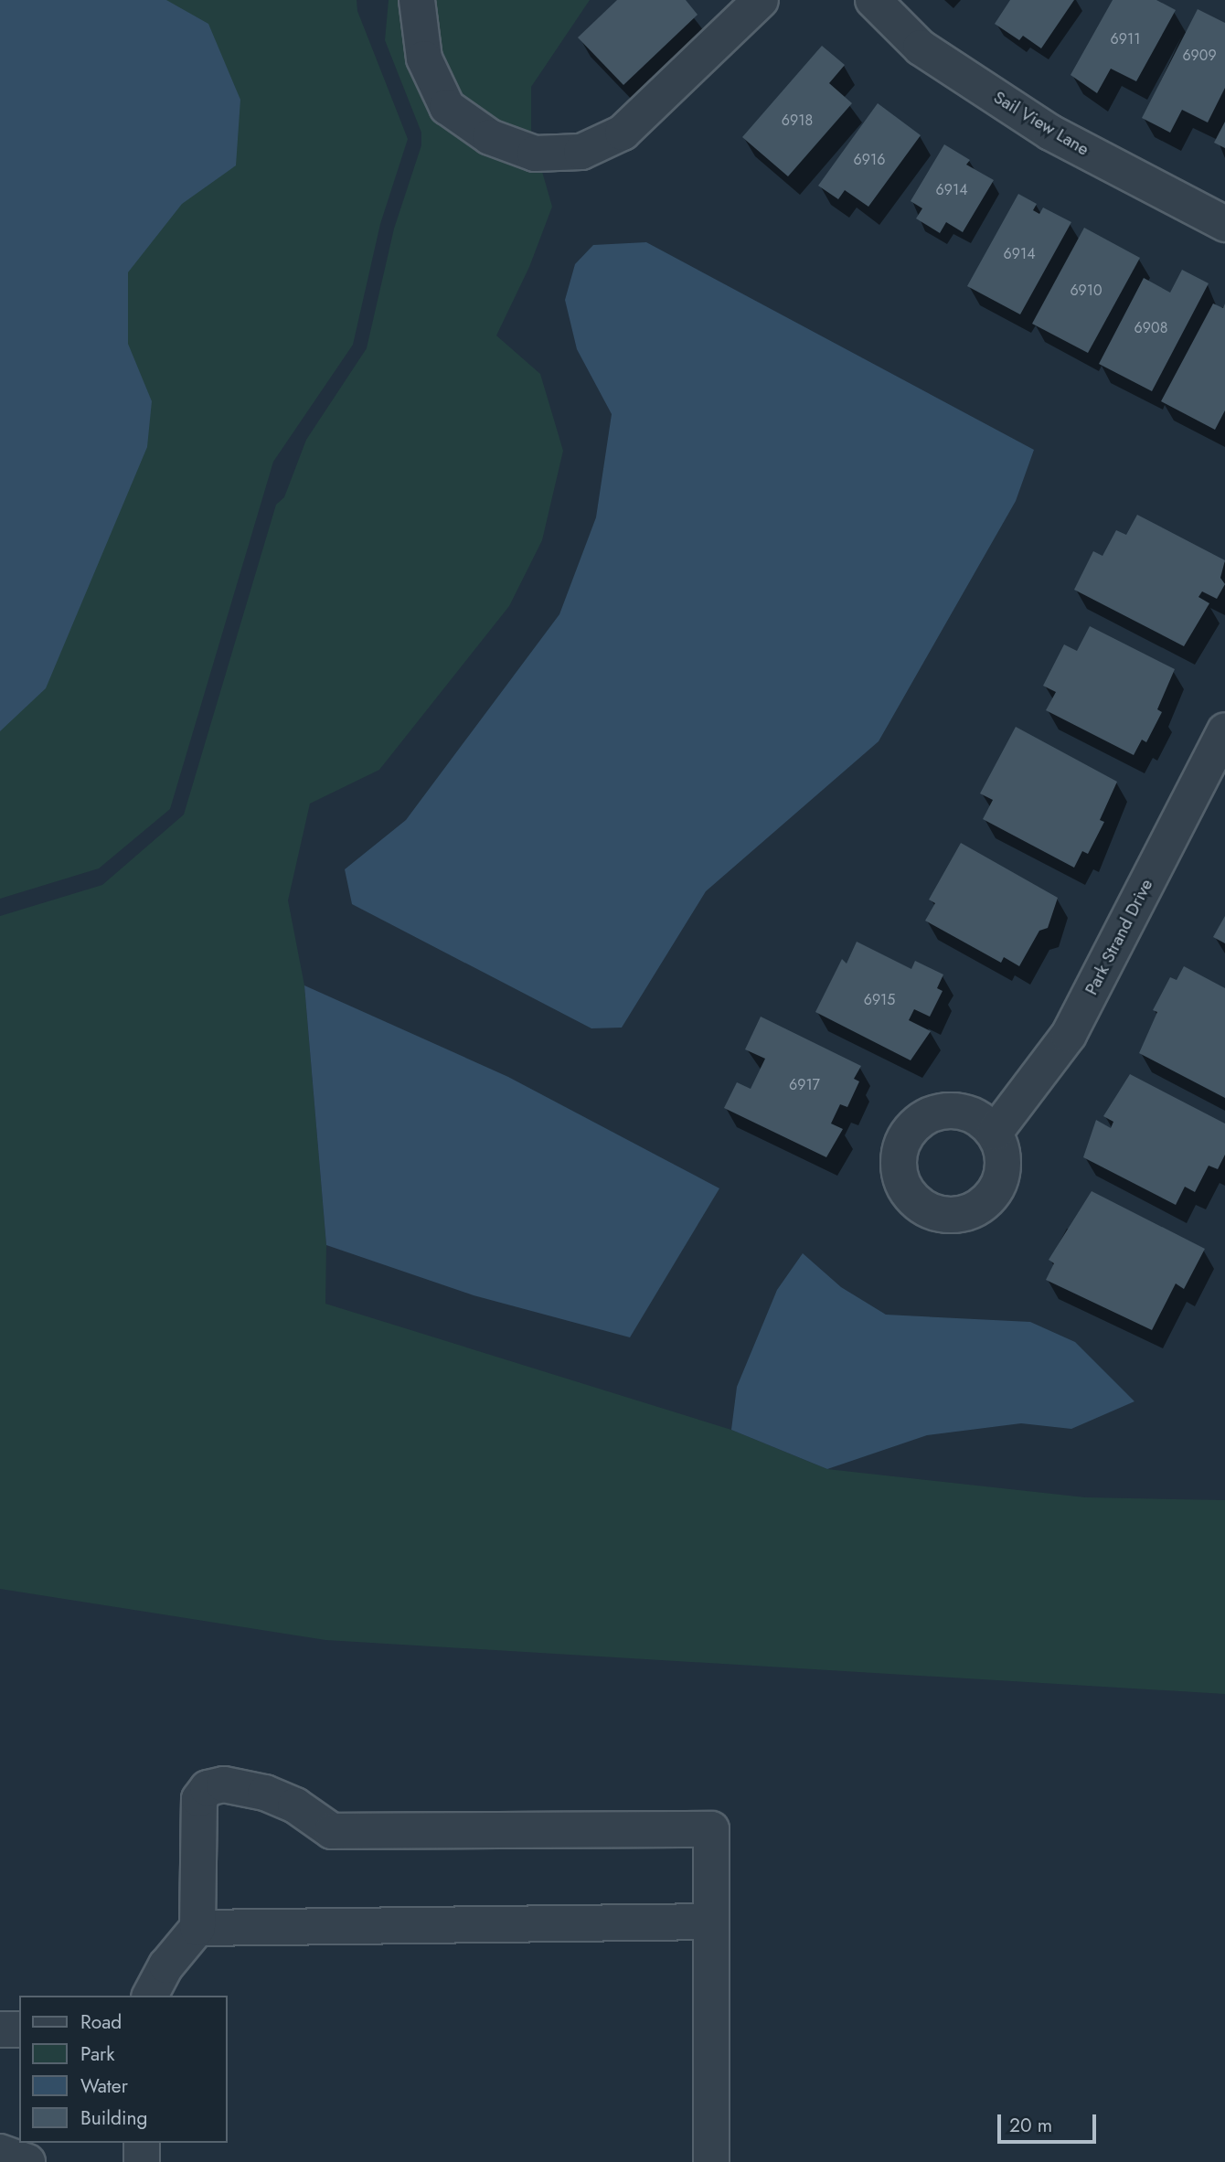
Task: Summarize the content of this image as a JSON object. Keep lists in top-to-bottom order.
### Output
{
  "streets": {
    "street": ["Sail View Lane", "Park Strand Drive"]
  },
  "house_numbers": [
    "6911",
    "6909",
    "6918",
    "6916",
    "6914",
    "6914",
    "6910",
    "6908",
    "6915",
    "6917"
  ],
  "legend": [
    "Road",
    "Park",
    "Water",
    "Building"
  ],
  "scale_bar": "20 m"
}
